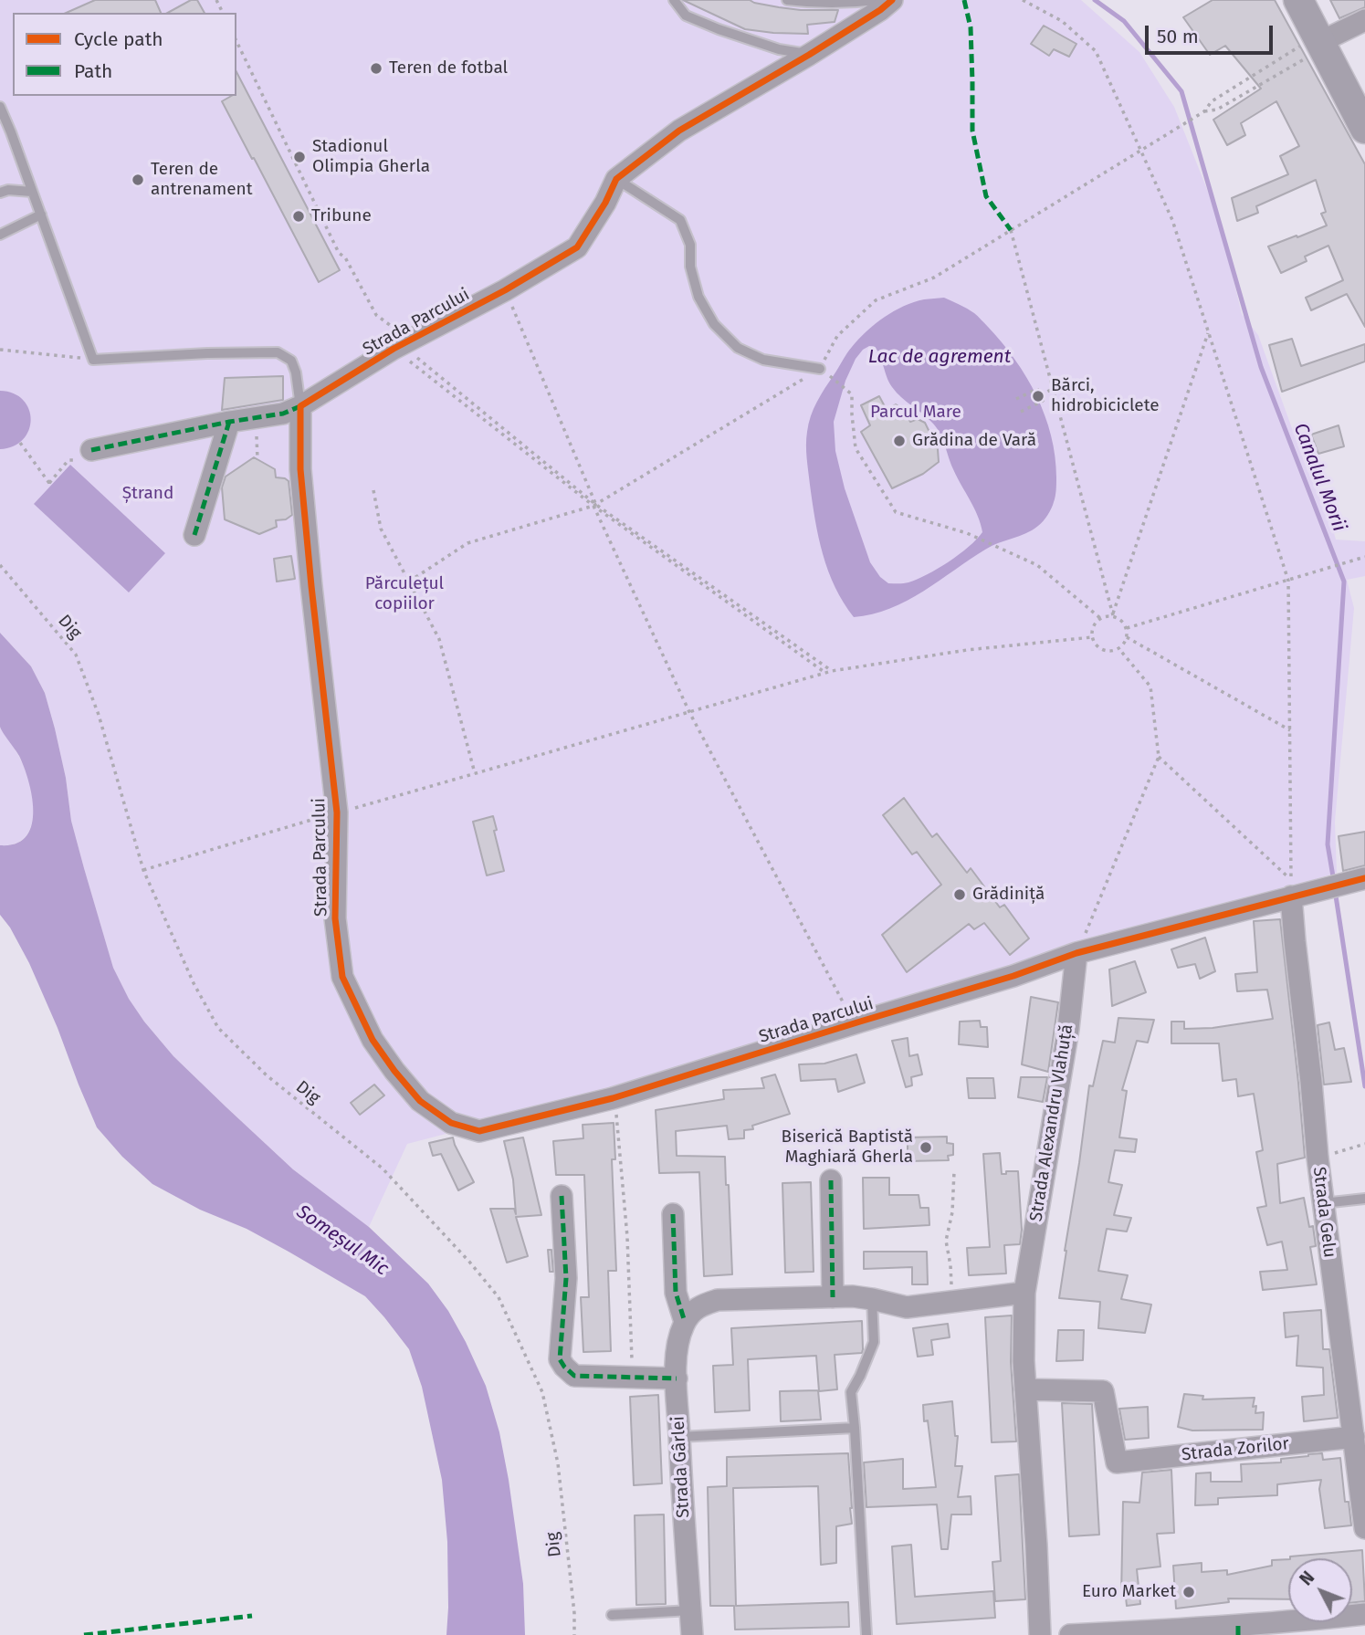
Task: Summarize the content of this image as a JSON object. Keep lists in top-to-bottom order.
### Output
{
  "streets": {
    "street": [
      "Strada Parcului",
      "Strada Alexandru Vlahuță",
      "Strada Gelu",
      "Strada Zorilor",
      "Strada Gârlei"
    ],
    "path": ["Dig"]
  },
  "crossings": [
    ["Strada Parcului", "Strada Alexandru Vlahuță"],
    ["Strada Parcului", "Strada Gelu"],
    ["Strada Alexandru Vlahuță", "Strada Zorilor"],
    ["Strada Gelu", "Strada Zorilor"]
  ],
  "water": ["Lac de agrement", "Canalul Morii", "Someșul Mic"],
  "parks": ["Parcul Mare", "Ștrand", "Părculețul copiilor"],
  "places": [
    "Teren de fotbal",
    "Stadionul Olimpia Gherla",
    "Teren de antrenament",
    "Tribune",
    "Bărci, hidrobiciclete",
    "Grădina de Vară",
    "Grădiniță",
    "Biserică Baptistă Maghiară Gherla",
    "Euro Market"
  ],
  "legend": ["Cycle path", "Path"],
  "scale_bar": "50 m",
  "north": "top left"
}
